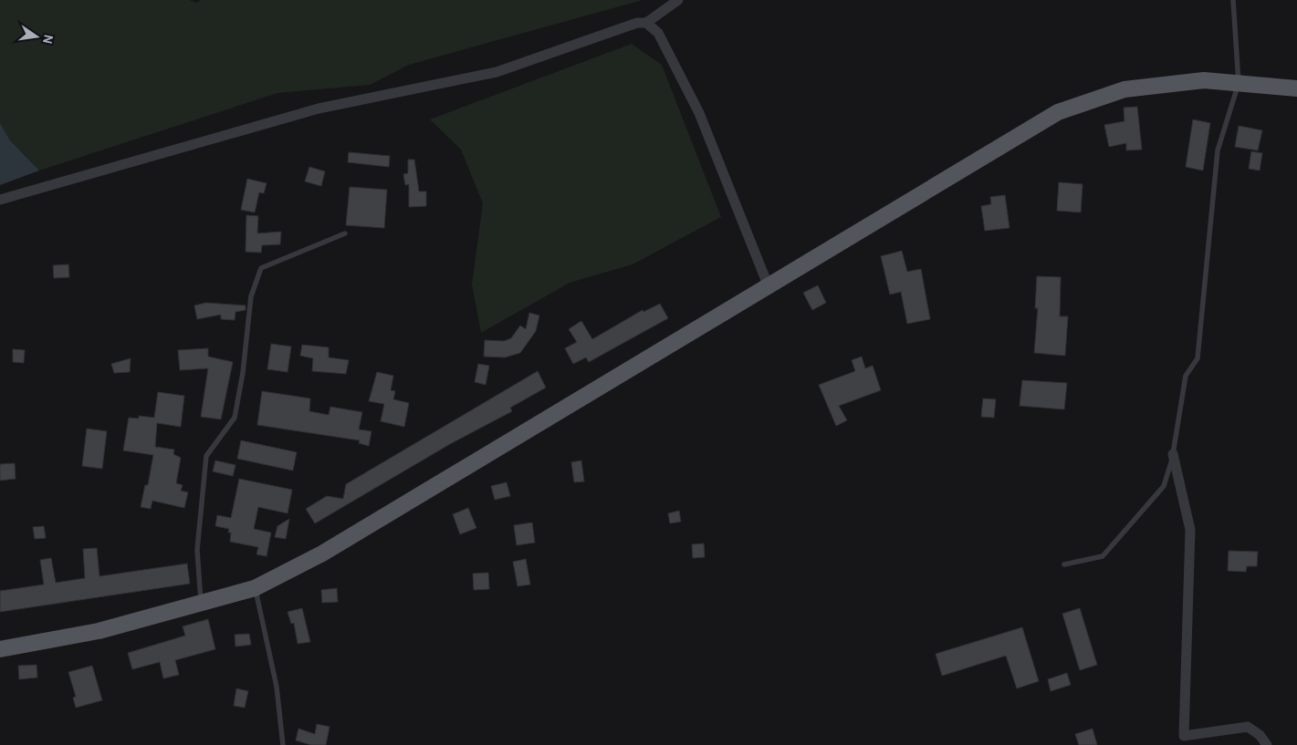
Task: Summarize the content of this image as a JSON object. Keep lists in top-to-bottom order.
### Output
{
  "north": "right"
}
